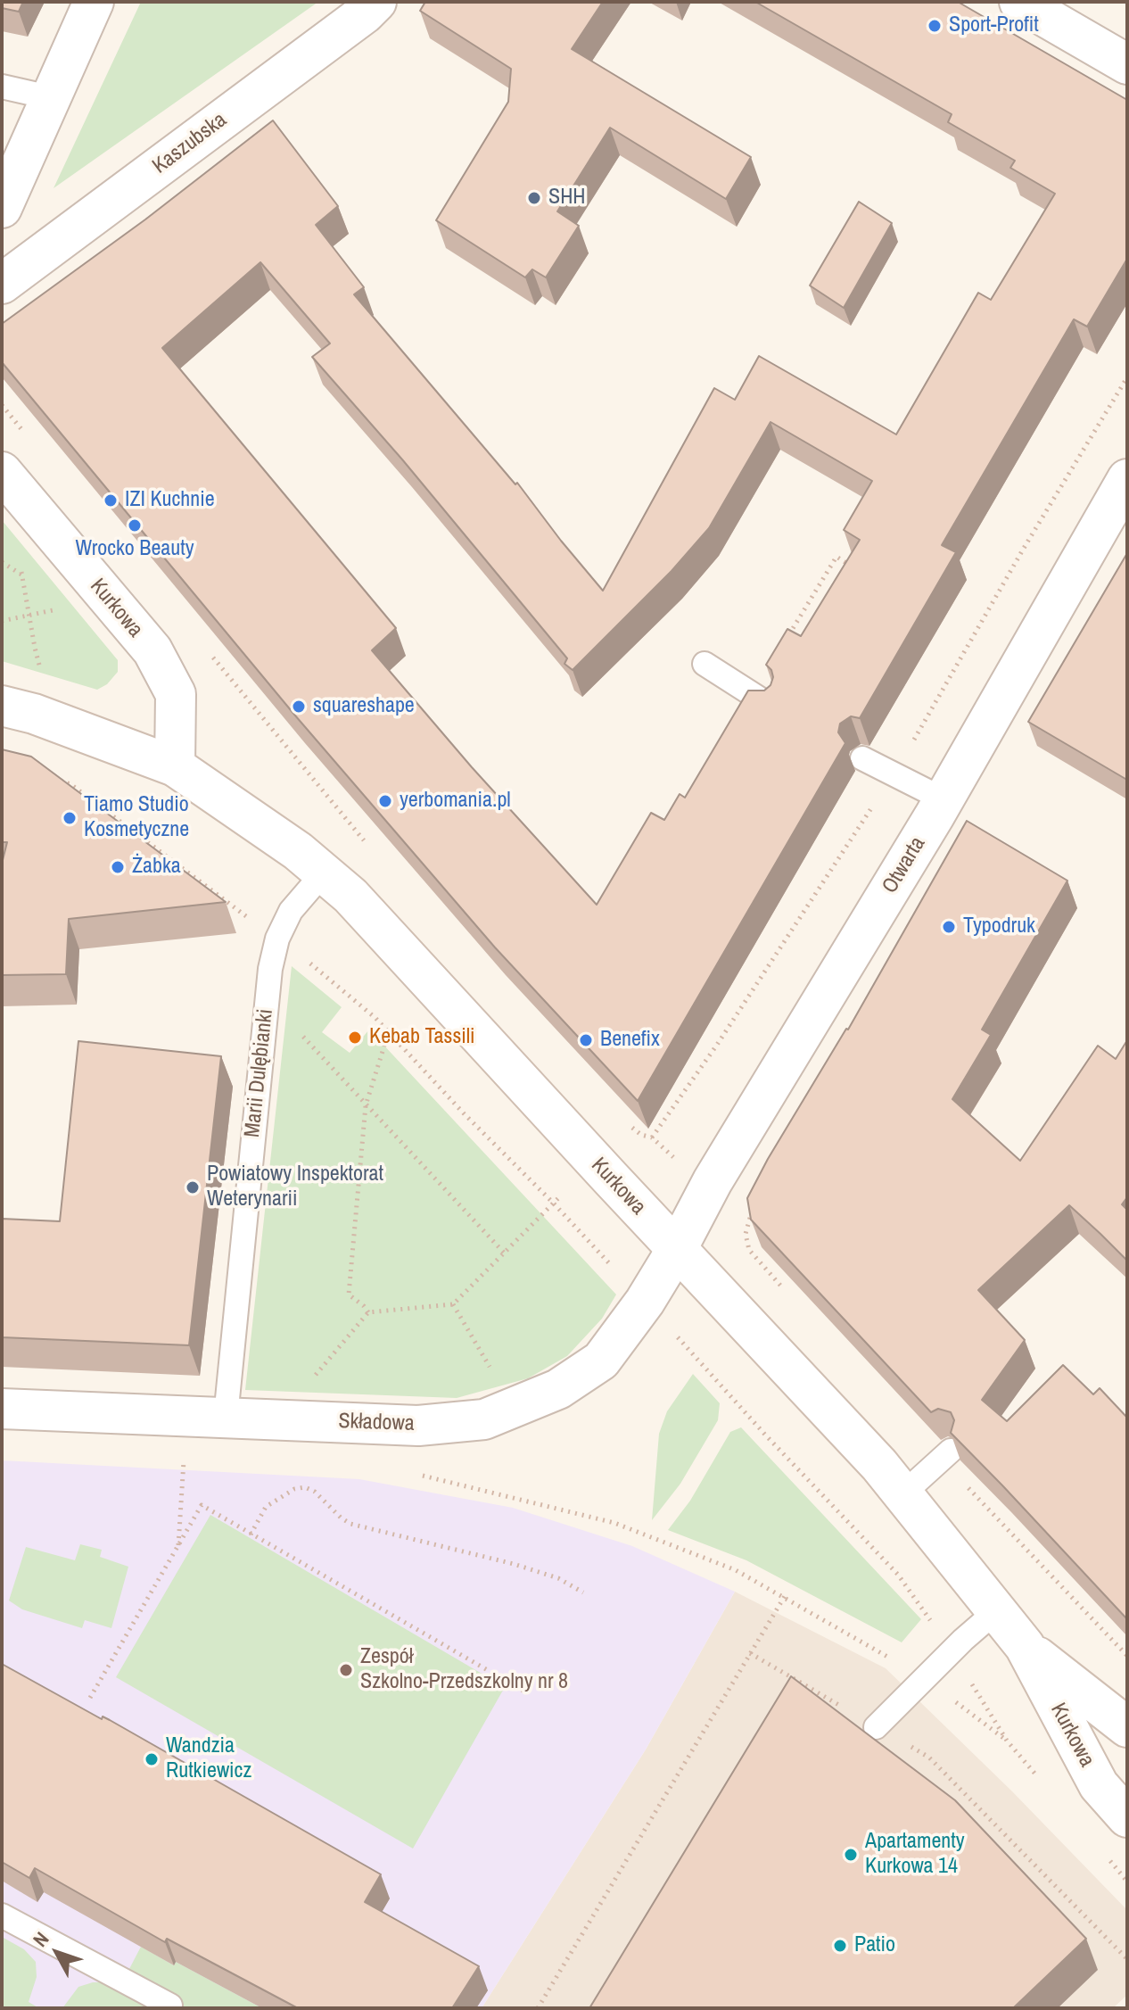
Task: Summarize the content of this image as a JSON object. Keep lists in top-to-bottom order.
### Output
{
  "streets": {
    "street": [
      "Kaszubska",
      "Kurkowa",
      "Otwarta",
      "Składowa"
    ],
    "lane": ["Marii Dulębianki"]
  },
  "crossings": [
    ["Kurkowa", "Otwarta"],
    ["Kurkowa", "Marii Dulębianki"],
    ["Kurkowa", "Składowa"],
    ["Otwarta", "Składowa"],
    ["Marii Dulębianki", "Składowa"]
  ],
  "places": [
    "Sport-Profit",
    "SHH",
    "IZI Kuchnie",
    "Wrocko Beauty",
    "squareshape",
    "yerbomania.pl",
    "Tiamo Studio Kosmetyczne",
    "Żabka",
    "Typodruk",
    "Kebab Tassili",
    "Benefix",
    "Powiatowy Inspektorat Weterynarii",
    "Zespół Szkolno-Przedszkolny nr 8",
    "Wandzia Rutkiewicz",
    "Apartamenty Kurkowa 14",
    "Patio"
  ],
  "north": "top left"
}
